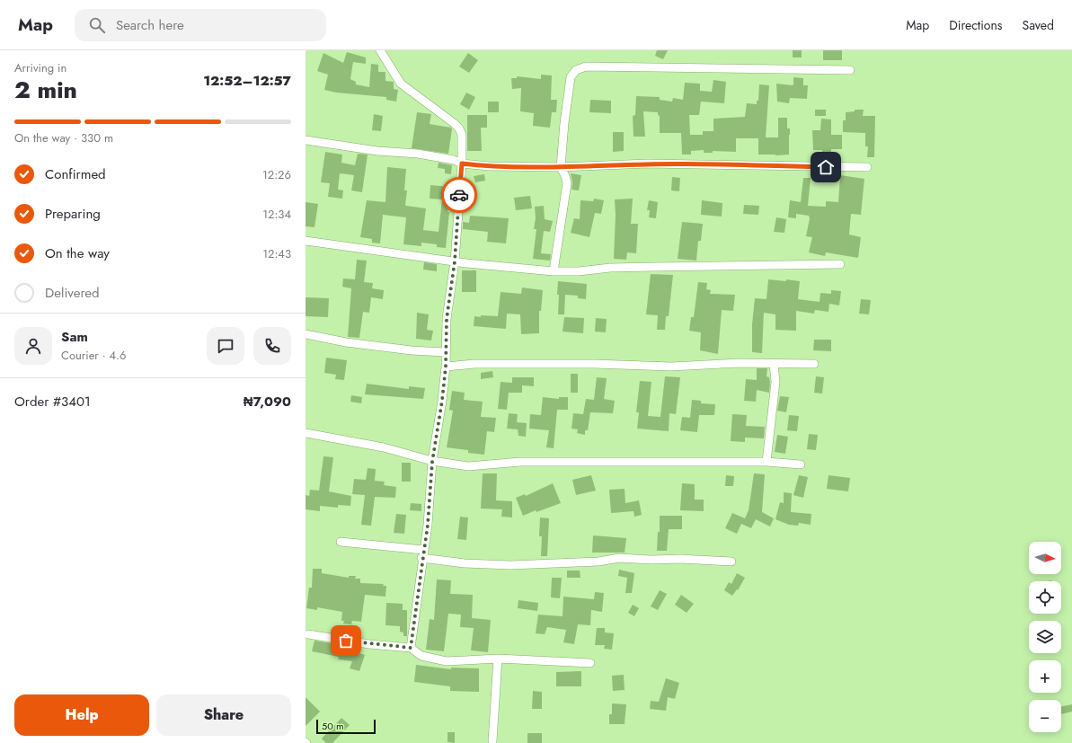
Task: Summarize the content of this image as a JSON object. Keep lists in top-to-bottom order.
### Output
{
  "scale_bar": "50 m",
  "north": "right",
  "page": {
    "header": "Map",
    "search": "Search here",
    "nav": ["Map", "Directions", "Saved"],
    "heading": ["2 min", "Arriving in", "12:52–12:57"],
    "panel": [
      "Sam",
      "Courier · 4.6",
      "Order #3401",
      "₦7,090"
    ],
    "bar": "On the way · 330 m",
    "list": [
      ["Confirmed", "12:26"],
      ["Preparing", "12:34"],
      ["On the way", "12:43"],
      "Delivered"
    ],
    "map_buttons": ["+", "−"],
    "buttons": ["Help", "Share"],
    "scale": "50 m"
  }
}
